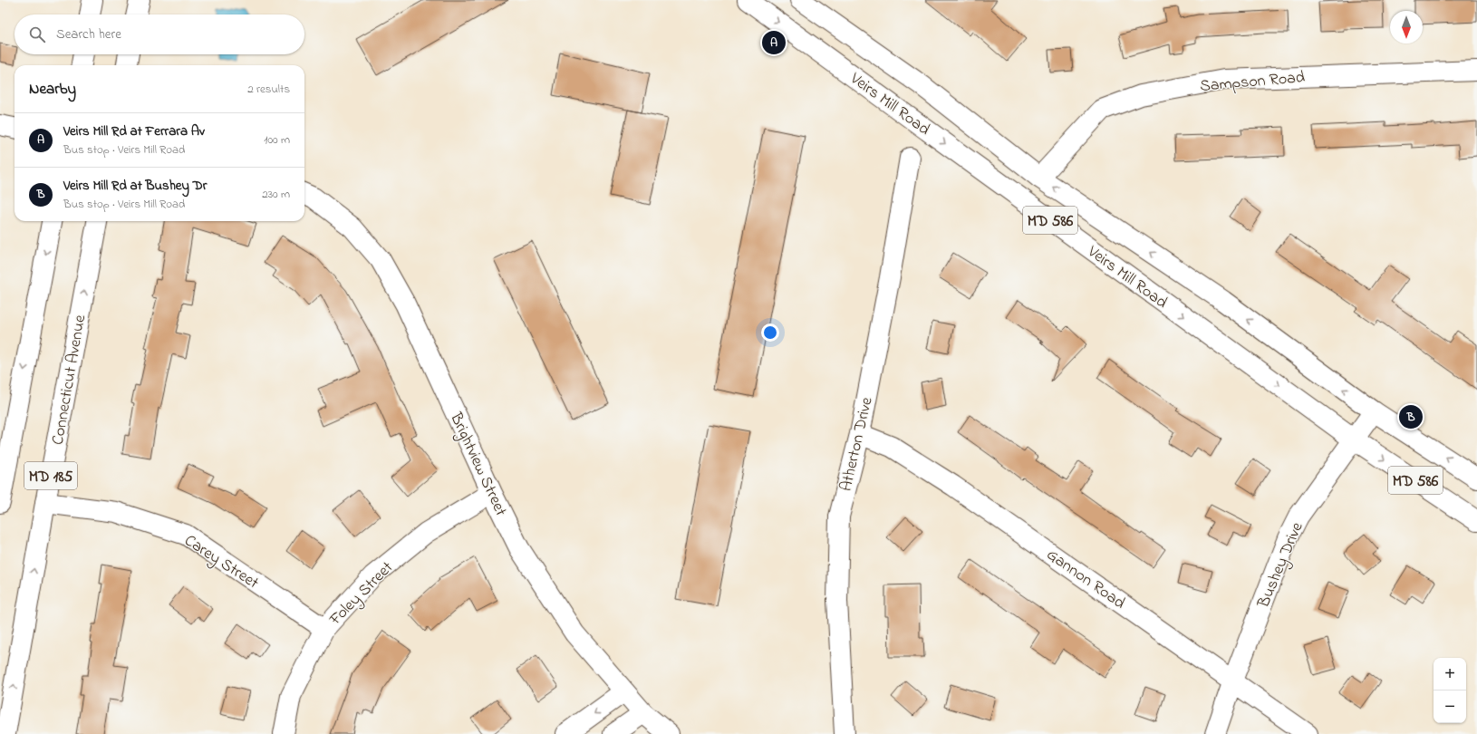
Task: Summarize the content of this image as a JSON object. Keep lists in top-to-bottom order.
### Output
{
  "streets": {
    "street": [
      "Sampson Road",
      "Veirs Mill Road",
      "MD 586",
      "Connecticut Avenue",
      "Atherton Drive",
      "Brightview Street",
      "MD 185",
      "Carey Street",
      "Bushey Drive",
      "Gannon Road",
      "Foley Street"
    ]
  },
  "crossings": [
    ["Sampson Road", "Veirs Mill Road"],
    ["Veirs Mill Road", "Bushey Drive"],
    ["Connecticut Avenue", "Carey Street"],
    ["Atherton Drive", "Gannon Road"],
    ["Brightview Street", "Foley Street"],
    ["Carey Street", "Foley Street"],
    ["Bushey Drive", "Gannon Road"]
  ],
  "north": "bottom",
  "page": {
    "search": "Search here",
    "pins": ["A", "B"],
    "heading": ["Nearby", "2 results"],
    "list": [
      {
        "mark": "A",
        "name": "Veirs Mill Rd at Ferrara Av",
        "note": "Bus stop · Veirs Mill Road",
        "value": "100 m"
      },
      {
        "mark": "B",
        "name": "Veirs Mill Rd at Bushey Dr",
        "note": "Bus stop · Veirs Mill Road",
        "value": "230 m"
      }
    ],
    "map_buttons": ["+", "−"]
  }
}
